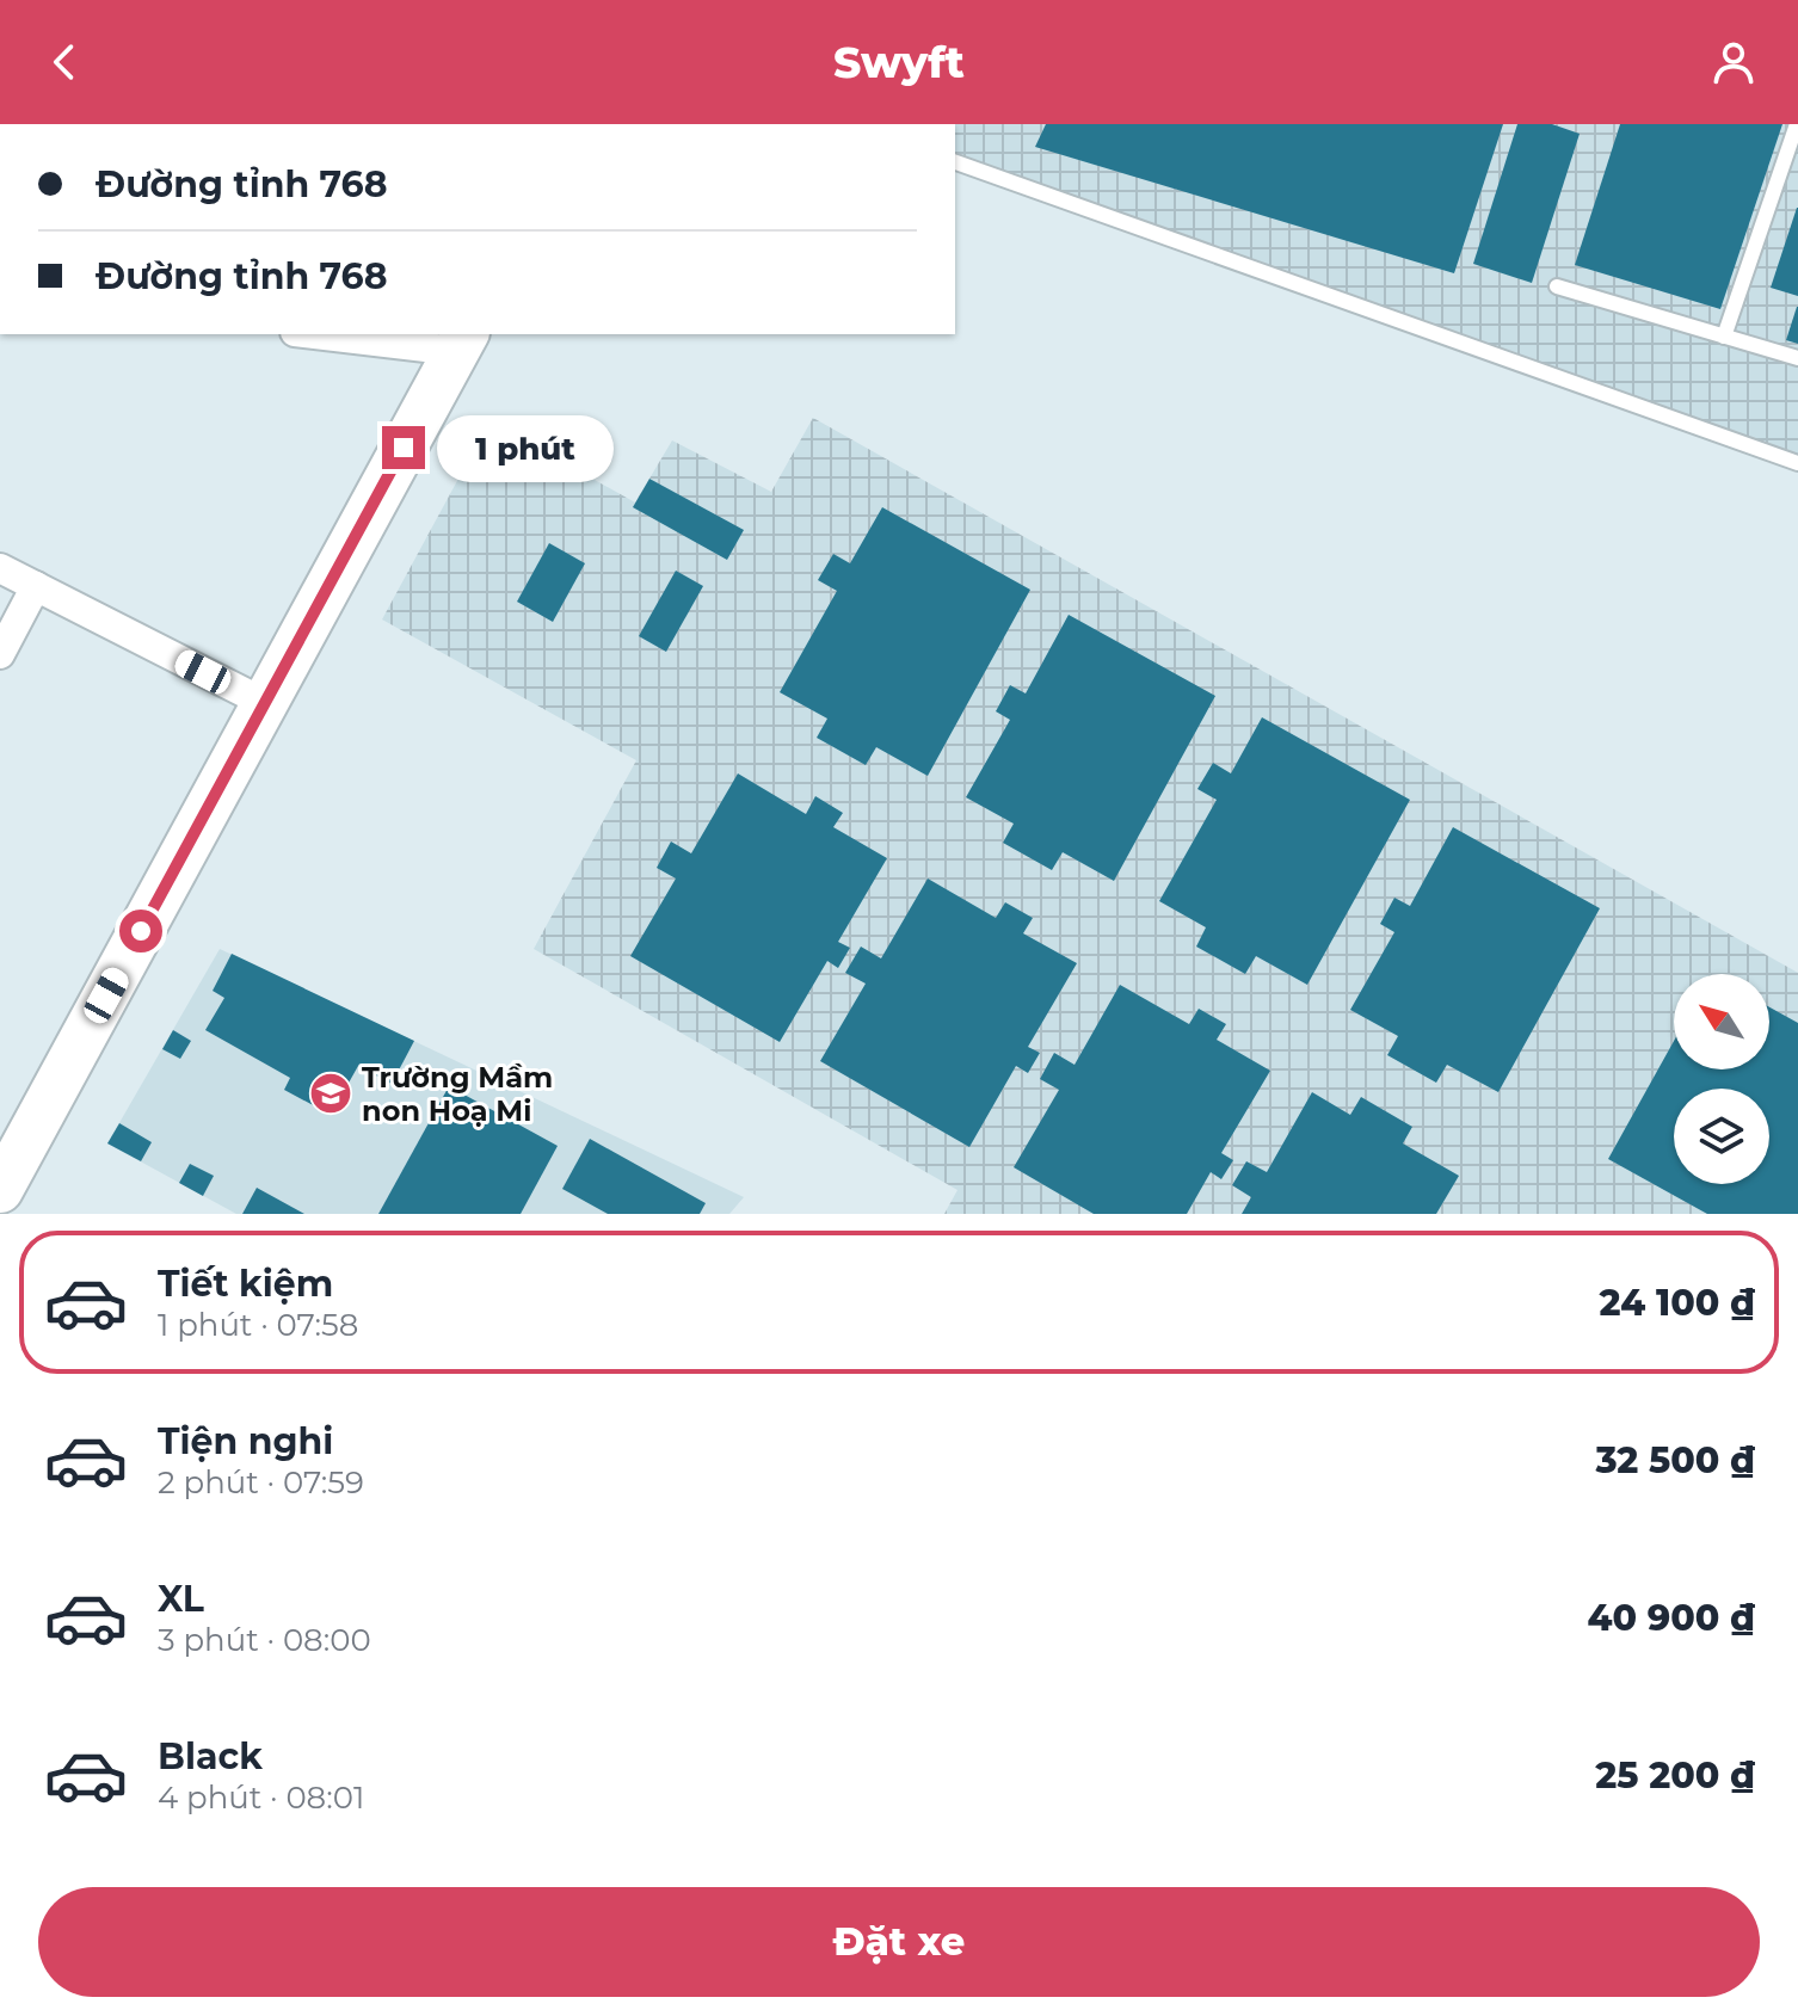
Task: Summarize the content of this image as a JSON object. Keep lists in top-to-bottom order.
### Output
{
  "places": {
    "school or university": ["Trường Mầm non Hoạ Mi"]
  },
  "north": "top left",
  "page": {
    "header": "Swyft",
    "banner": ["Đường tỉnh 768", "Đường tỉnh 768"],
    "bubble": "1 phút",
    "list": [
      {
        "name": "Tiết kiệm",
        "note": "1 phút · 07:58",
        "value": "24 100 ₫"
      },
      {
        "name": "Tiện nghi",
        "note": "2 phút · 07:59",
        "value": "32 500 ₫"
      },
      {
        "name": "XL",
        "note": "3 phút · 08:00",
        "value": "40 900 ₫"
      },
      {
        "name": "Black",
        "note": "4 phút · 08:01",
        "value": "25 200 ₫"
      }
    ],
    "buttons": "Đặt xe"
  }
}
